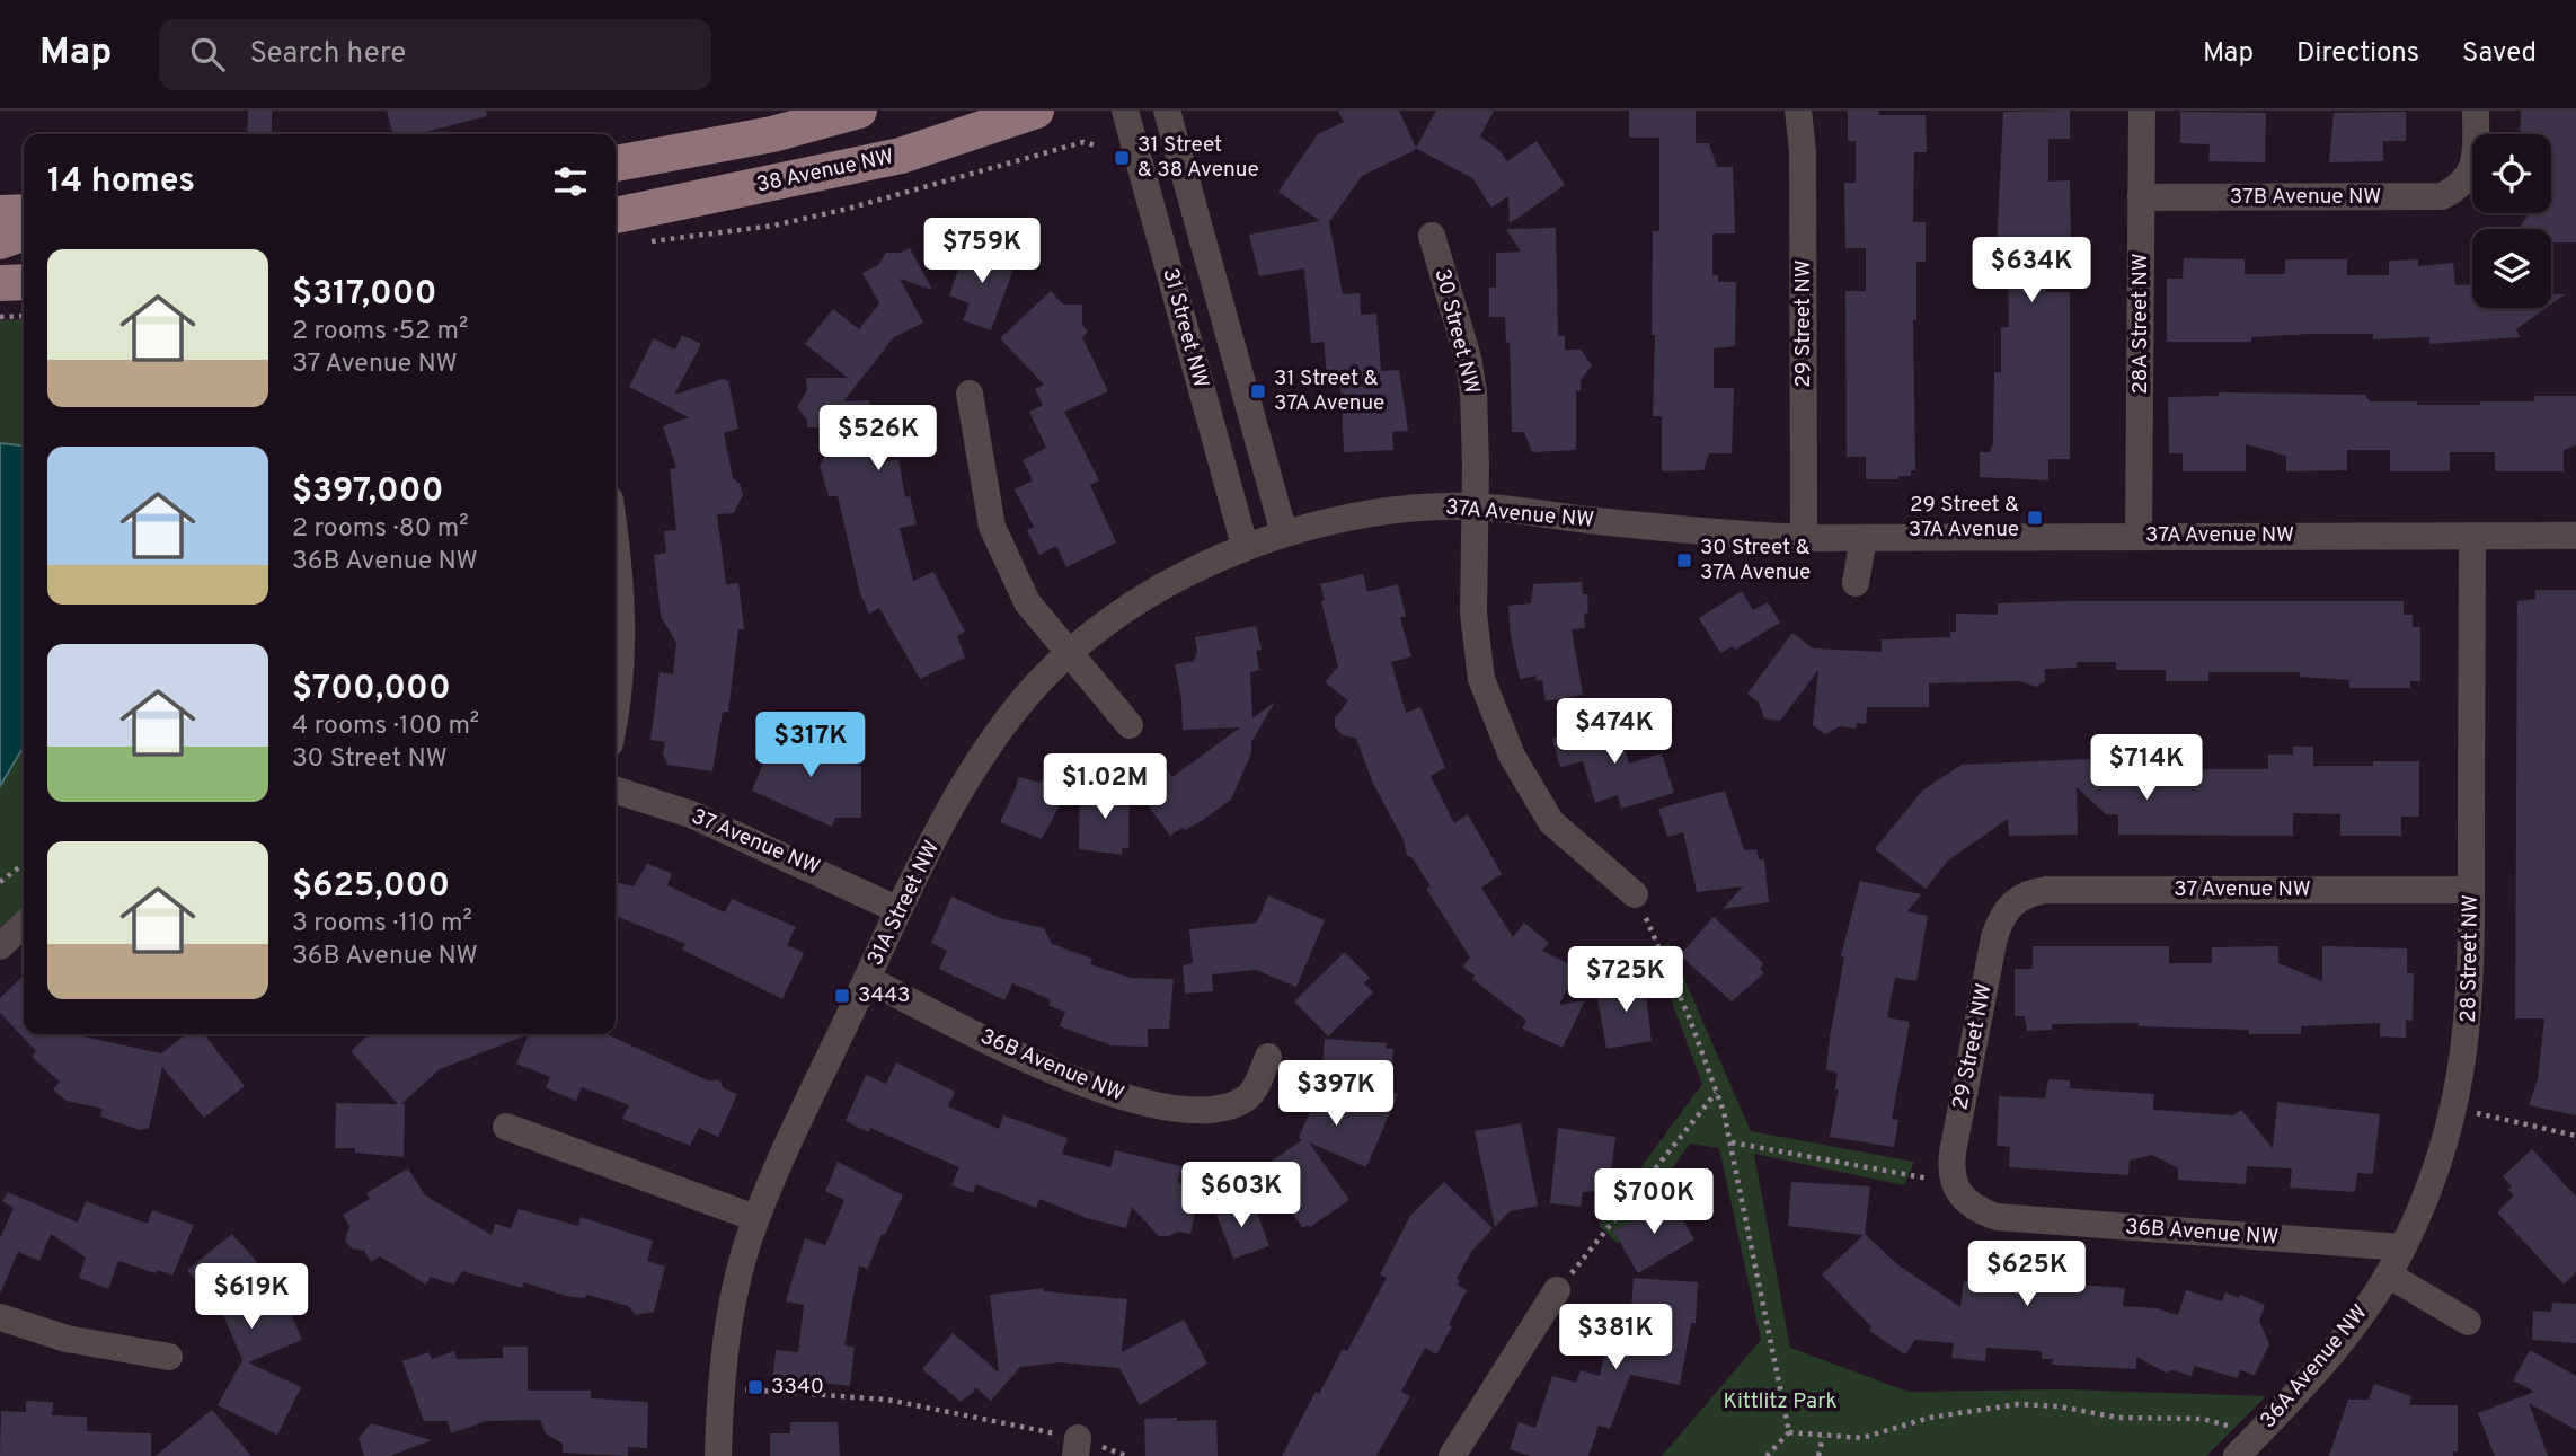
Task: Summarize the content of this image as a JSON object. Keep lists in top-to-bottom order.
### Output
{
  "streets": {
    "main road": ["38 Avenue NW"],
    "street": [
      "37B Avenue NW",
      "29 Street NW",
      "28A Street NW",
      "31 Street NW",
      "30 Street NW",
      "37A Avenue NW",
      "37 Avenue NW",
      "31A Street NW",
      "28 Street NW",
      "36B Avenue NW",
      "36A Avenue NW"
    ]
  },
  "crossings": [
    ["37B Avenue NW", "28A Street NW"],
    ["29 Street NW", "37A Avenue NW"],
    ["29 Street NW", "37 Avenue NW"],
    ["29 Street NW", "36B Avenue NW"],
    ["28A Street NW", "37A Avenue NW"],
    ["31 Street NW", "37A Avenue NW"],
    ["30 Street NW", "37A Avenue NW"],
    ["37A Avenue NW", "31A Street NW"],
    ["37A Avenue NW", "28 Street NW"],
    ["37 Avenue NW", "31A Street NW"],
    ["37 Avenue NW", "28 Street NW"],
    ["31A Street NW", "36B Avenue NW"],
    ["28 Street NW", "36B Avenue NW"],
    ["28 Street NW", "36A Avenue NW"]
  ],
  "parks": ["Kittlitz Park"],
  "places": {
    "transit": [
      "31 Street & 38 Avenue",
      "31 Street & 37A Avenue",
      "29 Street & 37A Avenue",
      "30 Street & 37A Avenue",
      "3443",
      "3340"
    ]
  },
  "page": {
    "header": "Map",
    "search": "Search here",
    "nav": ["Map", "Directions", "Saved"],
    "heading": "14 homes",
    "price": [
      "$759K",
      "$634K",
      "$526K",
      "$474K",
      "$317K",
      "$714K",
      "$1.02M",
      "$725K",
      "$397K",
      "$603K",
      "$700K",
      "$625K",
      "$619K",
      "$381K"
    ],
    "list": [
      {
        "name": "$317,000",
        "note": "2 rooms · 52 m² · 37 Avenue NW"
      },
      {
        "name": "$397,000",
        "note": "2 rooms · 80 m² · 36B Avenue NW"
      },
      {
        "name": "$700,000",
        "note": "4 rooms · 100 m² · 30 Street NW"
      },
      {
        "name": "$625,000",
        "note": "3 rooms · 110 m² · 36B Avenue NW"
      }
    ]
  }
}
